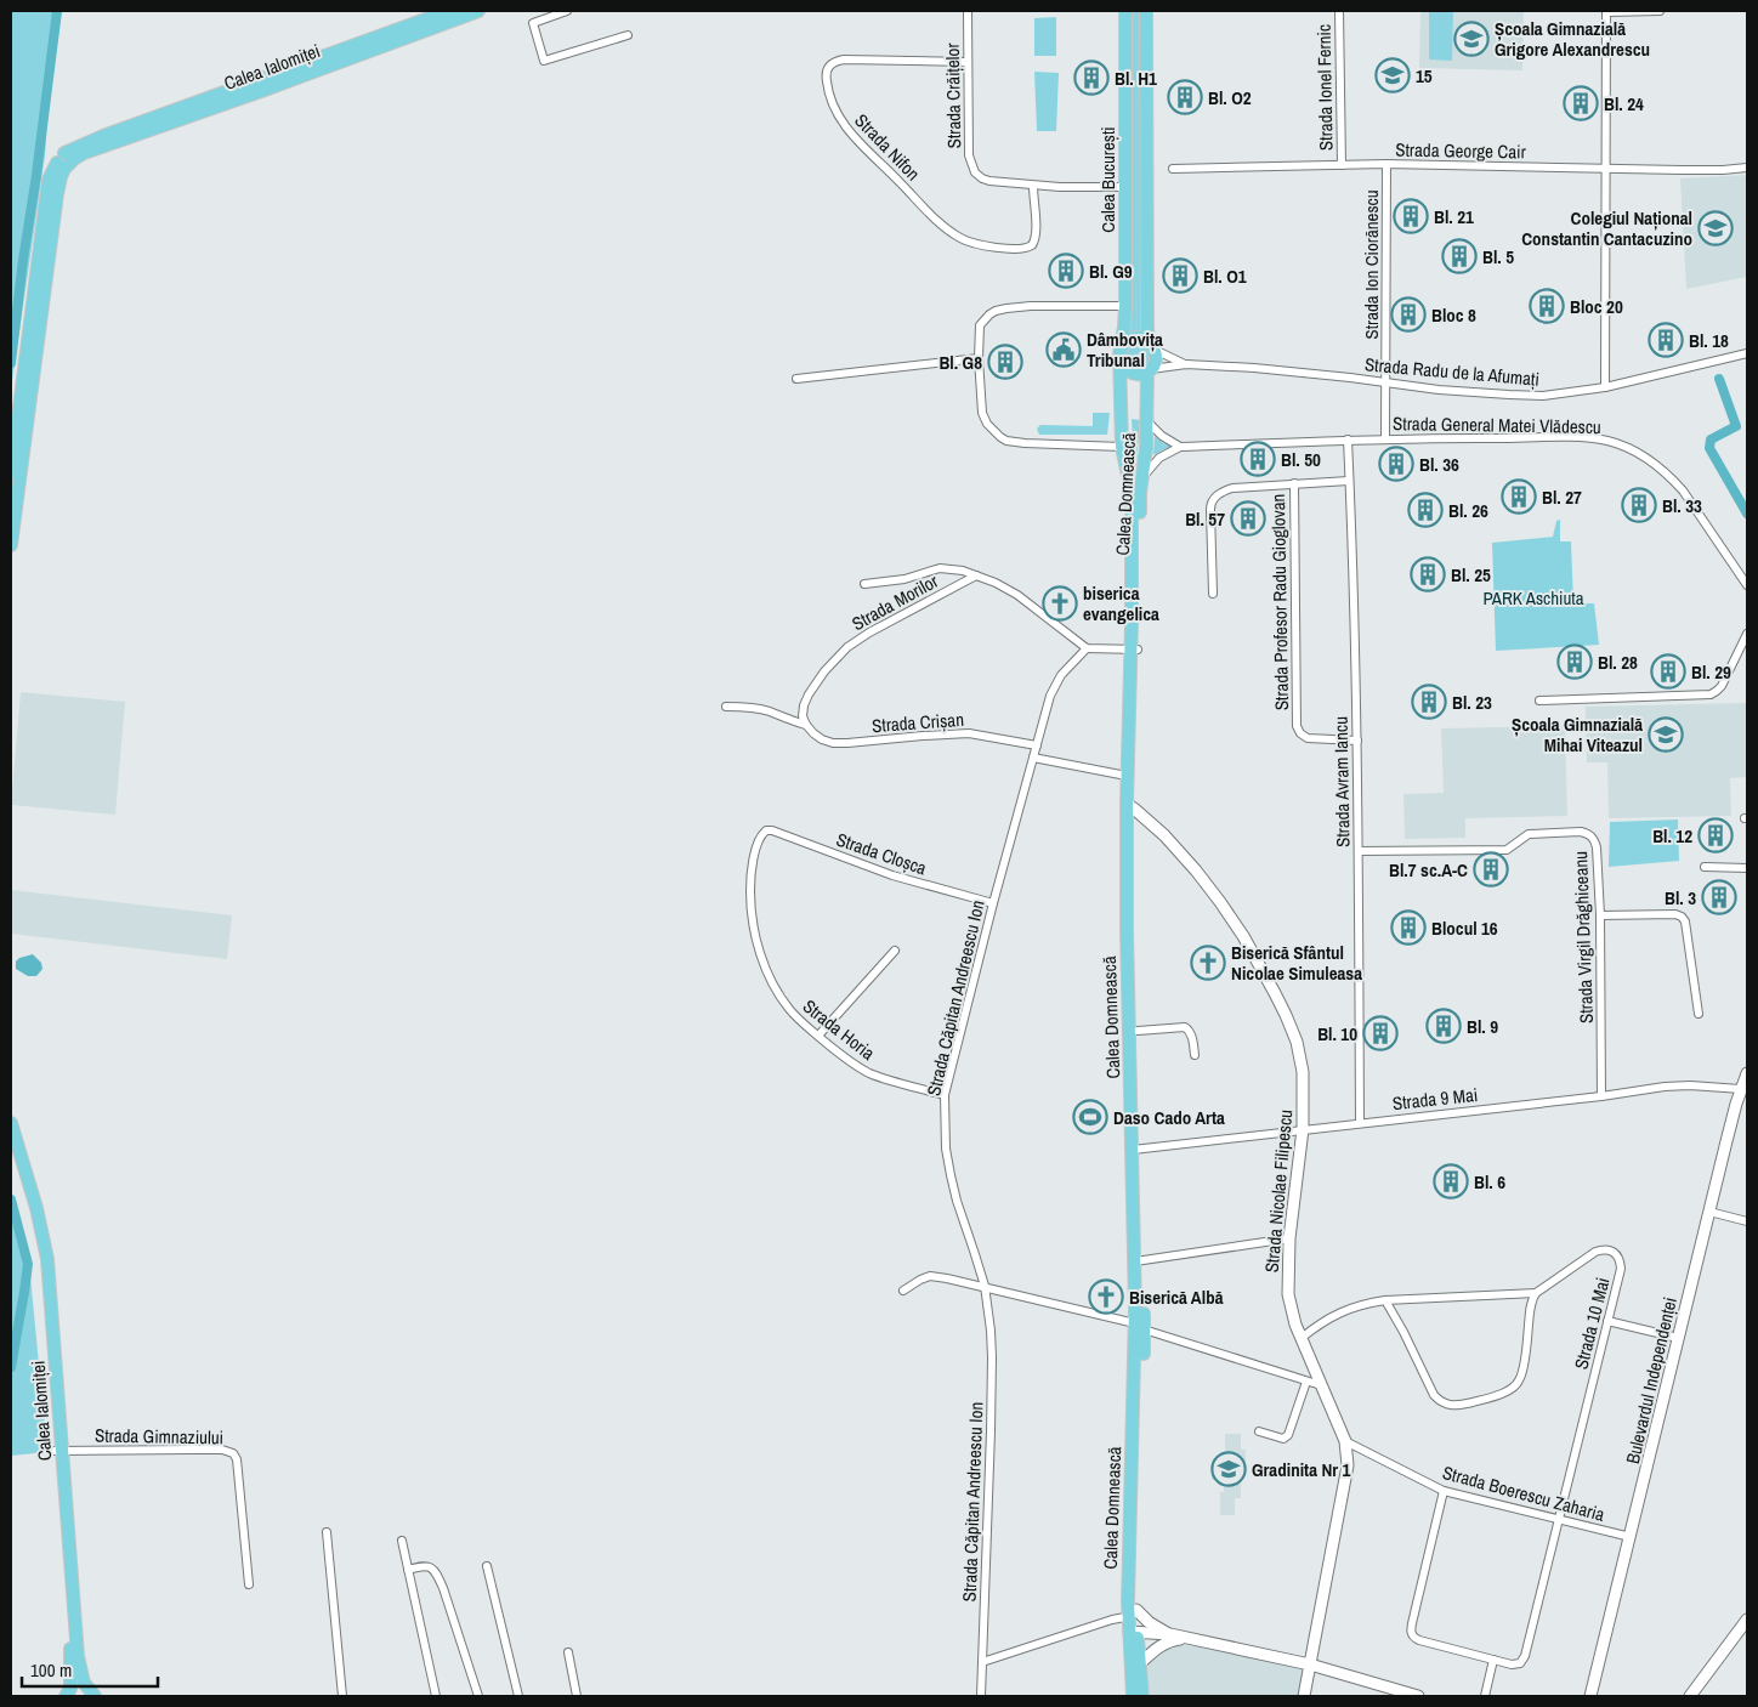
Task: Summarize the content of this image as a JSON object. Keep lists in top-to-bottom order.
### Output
{
  "streets": {
    "main road": ["Calea Ialomiței", "Calea București", "Calea Domnească"],
    "street": [
      "Strada Ionel Fernic",
      "Strada Crăițelor",
      "Strada Nifon",
      "Strada George Cair",
      "Strada Ion Ciorănescu",
      "Strada Radu de la Afumați",
      "Strada General Matei Vlădescu",
      "Strada Morilor",
      "Strada Profesor Radu Gioglovan",
      "Strada Crișan",
      "Strada Avram Iancu",
      "Strada Cloșca",
      "Strada Virgil Drăghiceanu",
      "Strada Căpitan Andreescu Ion",
      "Strada Horia",
      "Strada 9 Mai",
      "Strada Nicolae Filipescu",
      "Strada 10 Mai",
      "Bulevardul Independenței",
      "Strada Gimnaziului",
      "Strada Boerescu Zaharia"
    ]
  },
  "crossings": [
    ["Calea Ialomiței", "Strada Gimnaziului"],
    ["Strada Ionel Fernic", "Strada George Cair"],
    ["Strada Crăițelor", "Strada Nifon"],
    ["Strada Crăițelor", "Calea București"],
    ["Strada George Cair", "Strada Ion Ciorănescu"],
    ["Calea București", "Strada Radu de la Afumați"],
    ["Calea București", "Calea Domnească"],
    ["Strada Ion Ciorănescu", "Strada Radu de la Afumați"],
    ["Strada Ion Ciorănescu", "Strada General Matei Vlădescu"],
    ["Strada Radu de la Afumați", "Calea Domnească"],
    ["Strada General Matei Vlădescu", "Calea Domnească"],
    ["Strada General Matei Vlădescu", "Strada Avram Iancu"],
    ["Calea Domnească", "Strada 9 Mai"],
    ["Calea Domnească", "Strada Nicolae Filipescu"],
    ["Strada Morilor", "Strada Crișan"],
    ["Strada Profesor Radu Gioglovan", "Strada Avram Iancu"],
    ["Strada Crișan", "Strada Căpitan Andreescu Ion"],
    ["Strada Avram Iancu", "Strada Virgil Drăghiceanu"],
    ["Strada Avram Iancu", "Strada 9 Mai"],
    ["Strada Cloșca", "Strada Căpitan Andreescu Ion"],
    ["Strada Cloșca", "Strada Horia"],
    ["Strada Virgil Drăghiceanu", "Strada 9 Mai"],
    ["Strada Căpitan Andreescu Ion", "Strada Horia"],
    ["Strada 9 Mai", "Strada Nicolae Filipescu"],
    ["Strada 9 Mai", "Bulevardul Independenței"],
    ["Strada Nicolae Filipescu", "Strada Boerescu Zaharia"],
    ["Strada 10 Mai", "Strada Boerescu Zaharia"],
    ["Bulevardul Independenței", "Strada Boerescu Zaharia"]
  ],
  "parks": ["PARK Aschiuta"],
  "places": {
    "school or university": [
      "Școala Gimnazială Grigore Alexandrescu",
      "15",
      "Colegiul Național Constantin Cantacuzino",
      "Școala Gimnazială Mihai Viteazul",
      "Gradinita Nr 1"
    ],
    "building": [
      "Bl. H1",
      "Bl. O2",
      "Bl. 24",
      "Bl. 21",
      "Bl. 5",
      "Bl. G9",
      "Bl. O1",
      "Bloc 20",
      "Bloc 8",
      "Bl. 18",
      "Bl. G8",
      "Bl. 50",
      "Bl. 36",
      "Bl. 27",
      "Bl. 33",
      "Bl. 26",
      "Bl. 57",
      "Bl. 25",
      "Bl. 28",
      "Bl. 29",
      "Bl. 23",
      "Bl. 12",
      "Bl.7 sc.A-C",
      "Bl. 3",
      "Blocul 16",
      "Bl. 9",
      "Bl. 10",
      "Bl. 6"
    ],
    "public building": ["Dâmbovița Tribunal"],
    "church": ["biserica evangelica", "Biserică Sfântul Nicolae Simuleasa", "Biserică Albă"],
    "sports": ["Daso Cado Arta"]
  },
  "scale_bar": "100 m"
}
